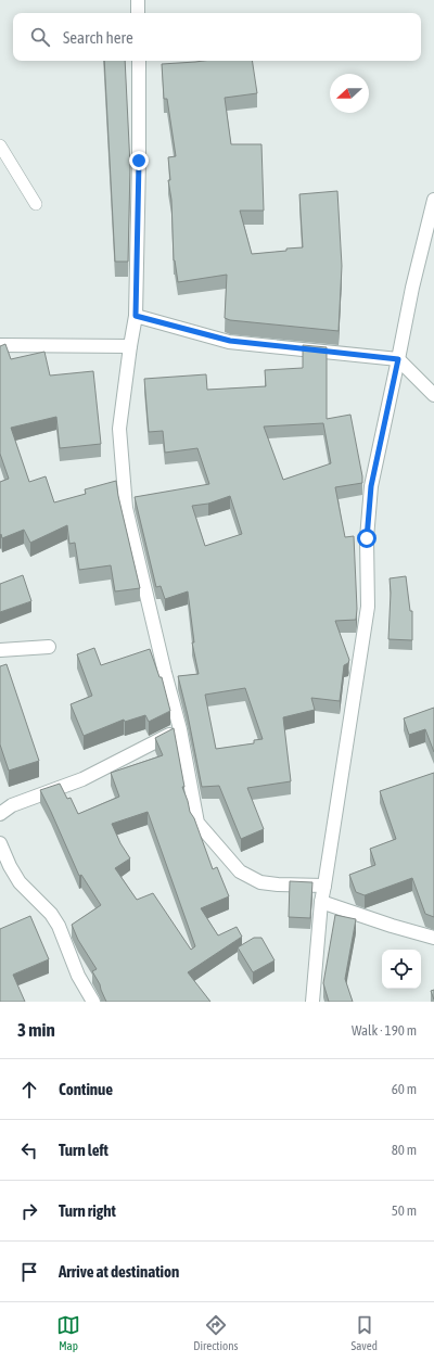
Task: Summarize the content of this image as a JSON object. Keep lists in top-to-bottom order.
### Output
{
  "north": "left",
  "page": {
    "search": "Search here",
    "heading": ["3 min", "Walk · 190 m"],
    "list": [
      ["Continue", "60 m"],
      ["Turn left", "80 m"],
      ["Turn right", "50 m"],
      "Arrive at destination"
    ],
    "nav": ["Map", "Directions", "Saved"]
  }
}
